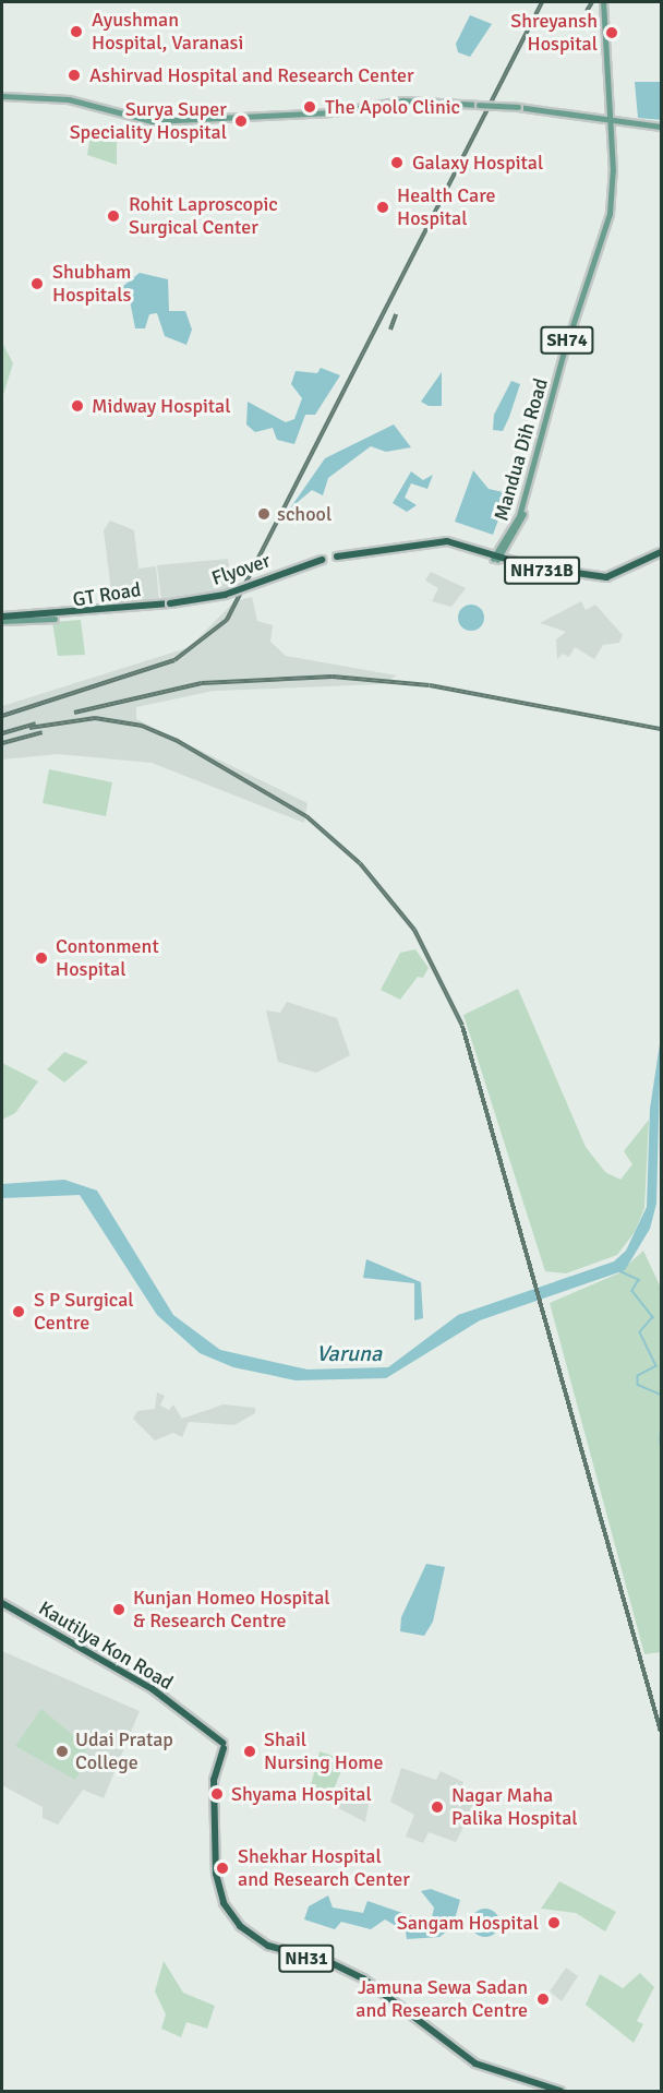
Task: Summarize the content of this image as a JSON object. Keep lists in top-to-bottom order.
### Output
{
  "streets": {
    "highway": [
      "Flyover",
      "NH731B",
      "GT Road",
      "Kautilya Kon Road",
      "NH31"
    ],
    "main road": ["SH74", "Mandua Dih Road"]
  },
  "crossings": [
    ["SH74", "Mandua Dih Road"],
    ["Mandua Dih Road", "Flyover"],
    ["Mandua Dih Road", "NH731B"],
    ["Flyover", "NH731B"],
    ["Flyover", "GT Road"],
    ["Kautilya Kon Road", "NH31"]
  ],
  "water": ["Varuna"],
  "places": [
    "Ayushman Hospital, Varanasi",
    "Shreyansh Hospital",
    "Ashirvad Hospital and Research Center",
    "The Apolo Clinic",
    "Surya Super Speciality Hospital",
    "Galaxy Hospital",
    "Health Care Hospital",
    "Rohit Laproscopic Surgical Center",
    "Shubham Hospitals",
    "Midway Hospital",
    "school",
    "Contonment Hospital",
    "S P Surgical Centre",
    "Kunjan Homeo Hospital & Research Centre",
    "Udai Pratap College",
    "Shail Nursing Home",
    "Shyama Hospital",
    "Nagar Maha Palika Hospital",
    "Shekhar Hospital and Research Center",
    "Sangam Hospital",
    "Jamuna Sewa Sadan and Research Centre"
  ]
}
